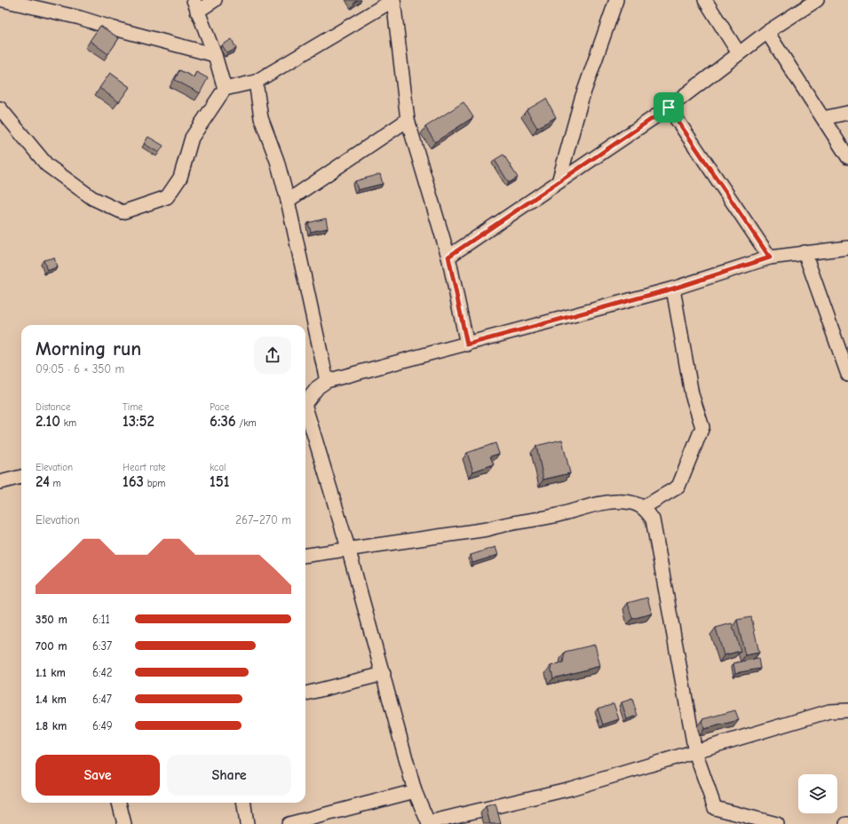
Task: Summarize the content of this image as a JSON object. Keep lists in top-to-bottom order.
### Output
{
  "page": {
    "heading": ["Morning run", "09:05 · 6 × 350 m"],
    "stats": [
      ["Distance", "2.10 km"],
      ["Time", "13:52"],
      ["Pace", "6:36 /km"],
      ["Elevation", "24 m"],
      ["Heart rate", "163 bpm"],
      ["kcal", "151"]
    ],
    "chart": ["Elevation", "267–270 m"],
    "list": [
      {
        "name": "350 m",
        "note": "6:11"
      },
      {
        "name": "700 m",
        "note": "6:37"
      },
      {
        "name": "1.1 km",
        "note": "6:42"
      },
      {
        "name": "1.4 km",
        "note": "6:47"
      },
      {
        "name": "1.8 km",
        "note": "6:49"
      }
    ],
    "buttons": ["Save", "Share"]
  }
}
